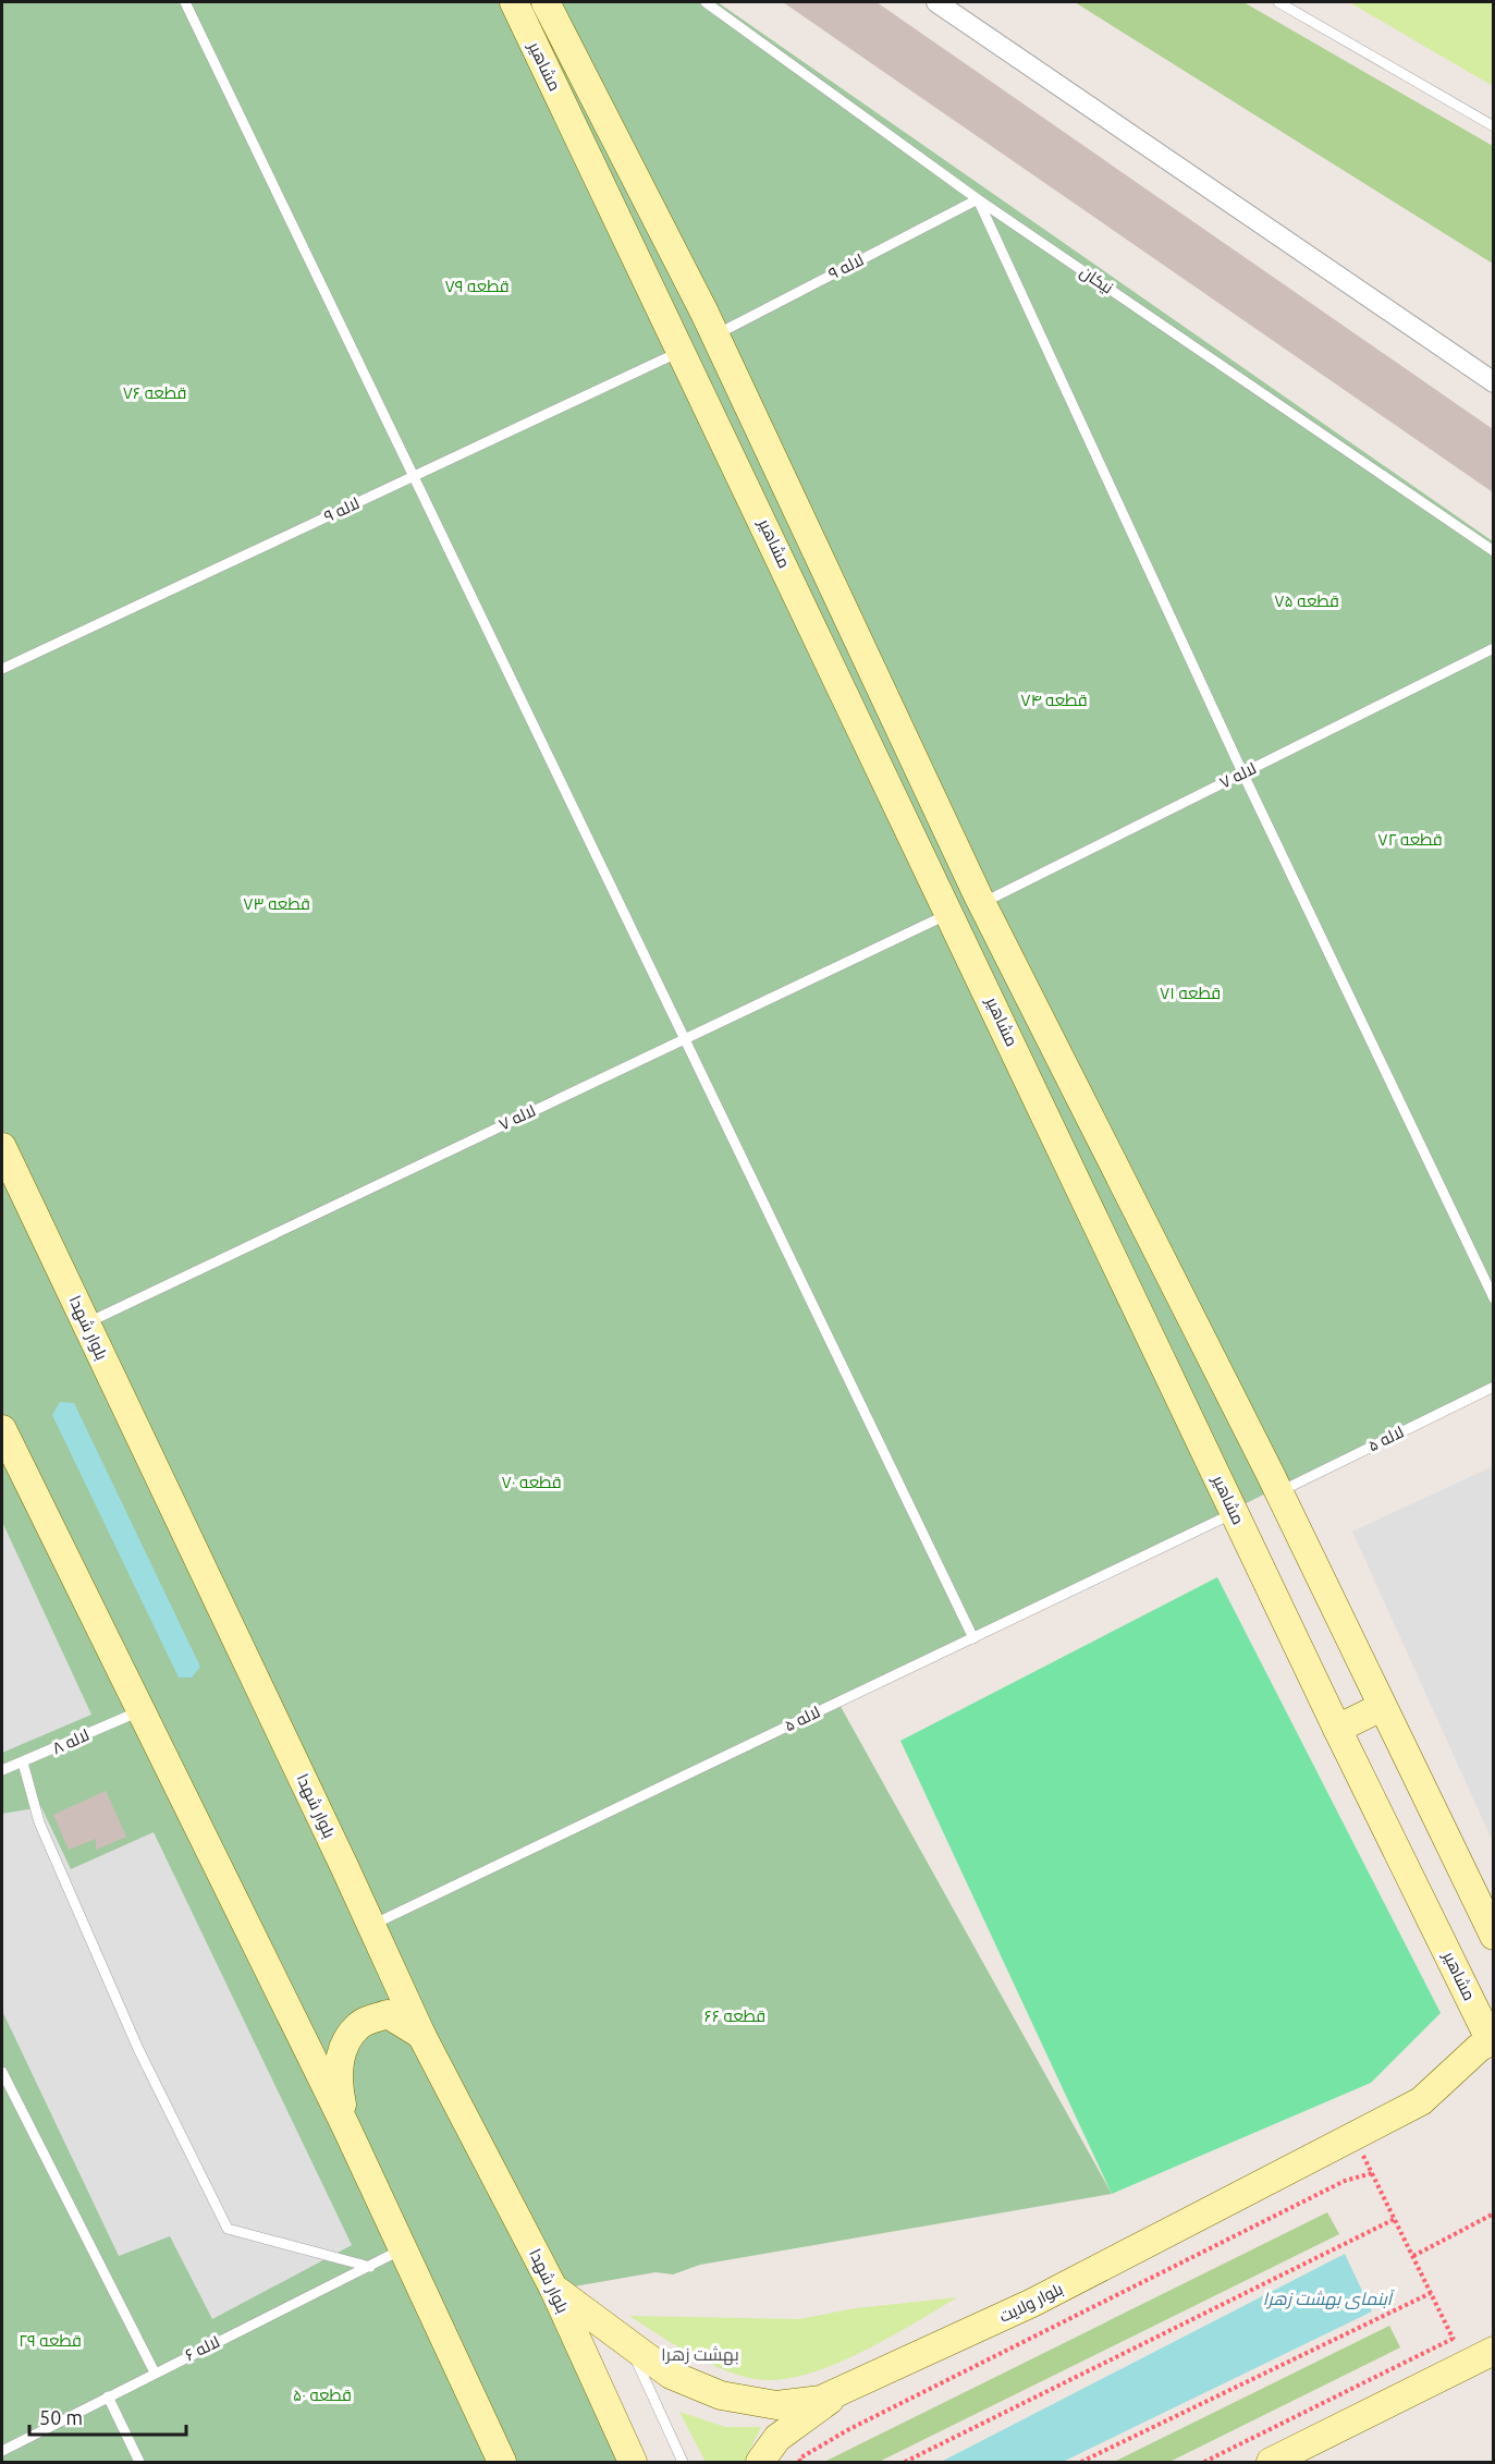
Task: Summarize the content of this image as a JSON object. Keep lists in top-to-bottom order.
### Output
{
  "streets": {
    "street": ["مشاهیر", "بلوار شهدا", "بلوار ولایت"],
    "lane": [
      "لاله ۹",
      "نیکان",
      "لاله ۷",
      "لاله ۵",
      "لاله ۸",
      "لاله ۶"
    ]
  },
  "crossings": [
    ["مشاهیر", "لاله ۹"],
    ["مشاهیر", "لاله ۷"],
    ["مشاهیر", "لاله ۵"],
    ["مشاهیر", "بلوار ولایت"],
    ["لاله ۹", "نیکان"],
    ["لاله ۷", "بلوار شهدا"],
    ["بلوار شهدا", "لاله ۵"],
    ["بلوار شهدا", "بلوار ولایت"]
  ],
  "districts": ["بهشت زهرا"],
  "water": ["آبنمای بهشت زهرا"],
  "parks": [
    "قطعه ۷۹",
    "قطعه ۷۶",
    "قطعه ۷۵",
    "قطعه ۷۴",
    "قطعه ۷۲",
    "قطعه ۷۳",
    "قطعه ۷۱",
    "قطعه ۷۰",
    "قطعه ۶۶",
    "قطعه ۲۹",
    "قطعه ۵۰"
  ],
  "scale_bar": "50 m"
}
